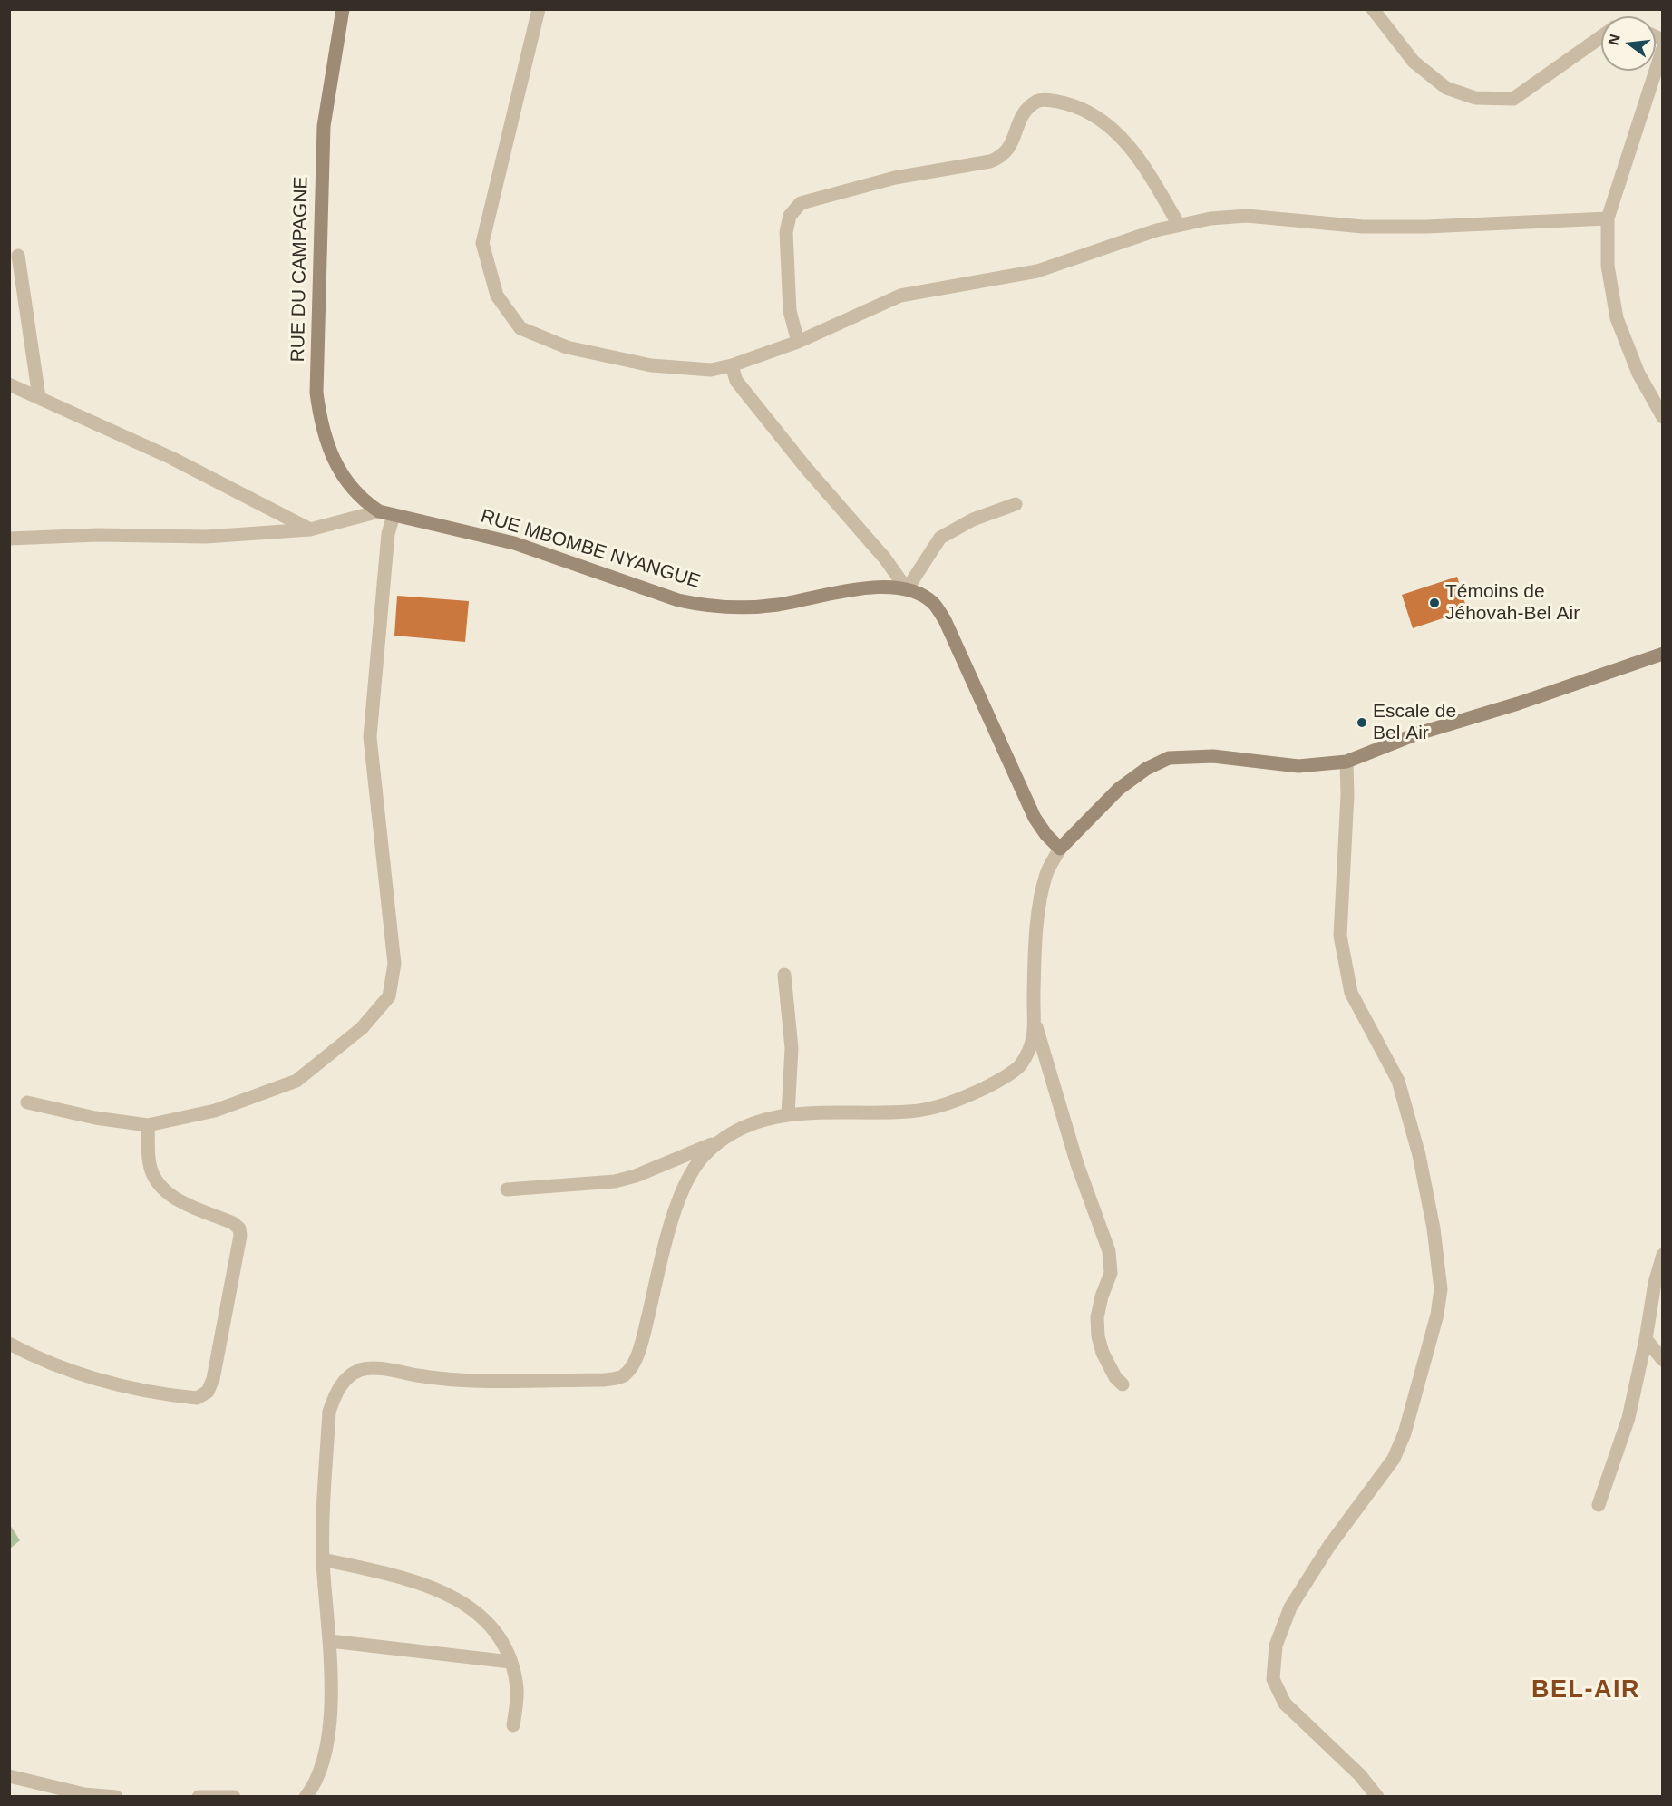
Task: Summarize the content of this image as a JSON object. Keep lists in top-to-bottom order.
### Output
{
  "streets": {
    "street": ["RUE DU CAMPAGNE", "RUE MBOMBE NYANGUE"]
  },
  "crossings": [
    ["RUE DU CAMPAGNE", "RUE MBOMBE NYANGUE"]
  ],
  "districts": ["BEL-AIR"],
  "places": ["Témoins de Jéhovah-Bel Air", "Escale de Bel Air"],
  "north": "left"
}
